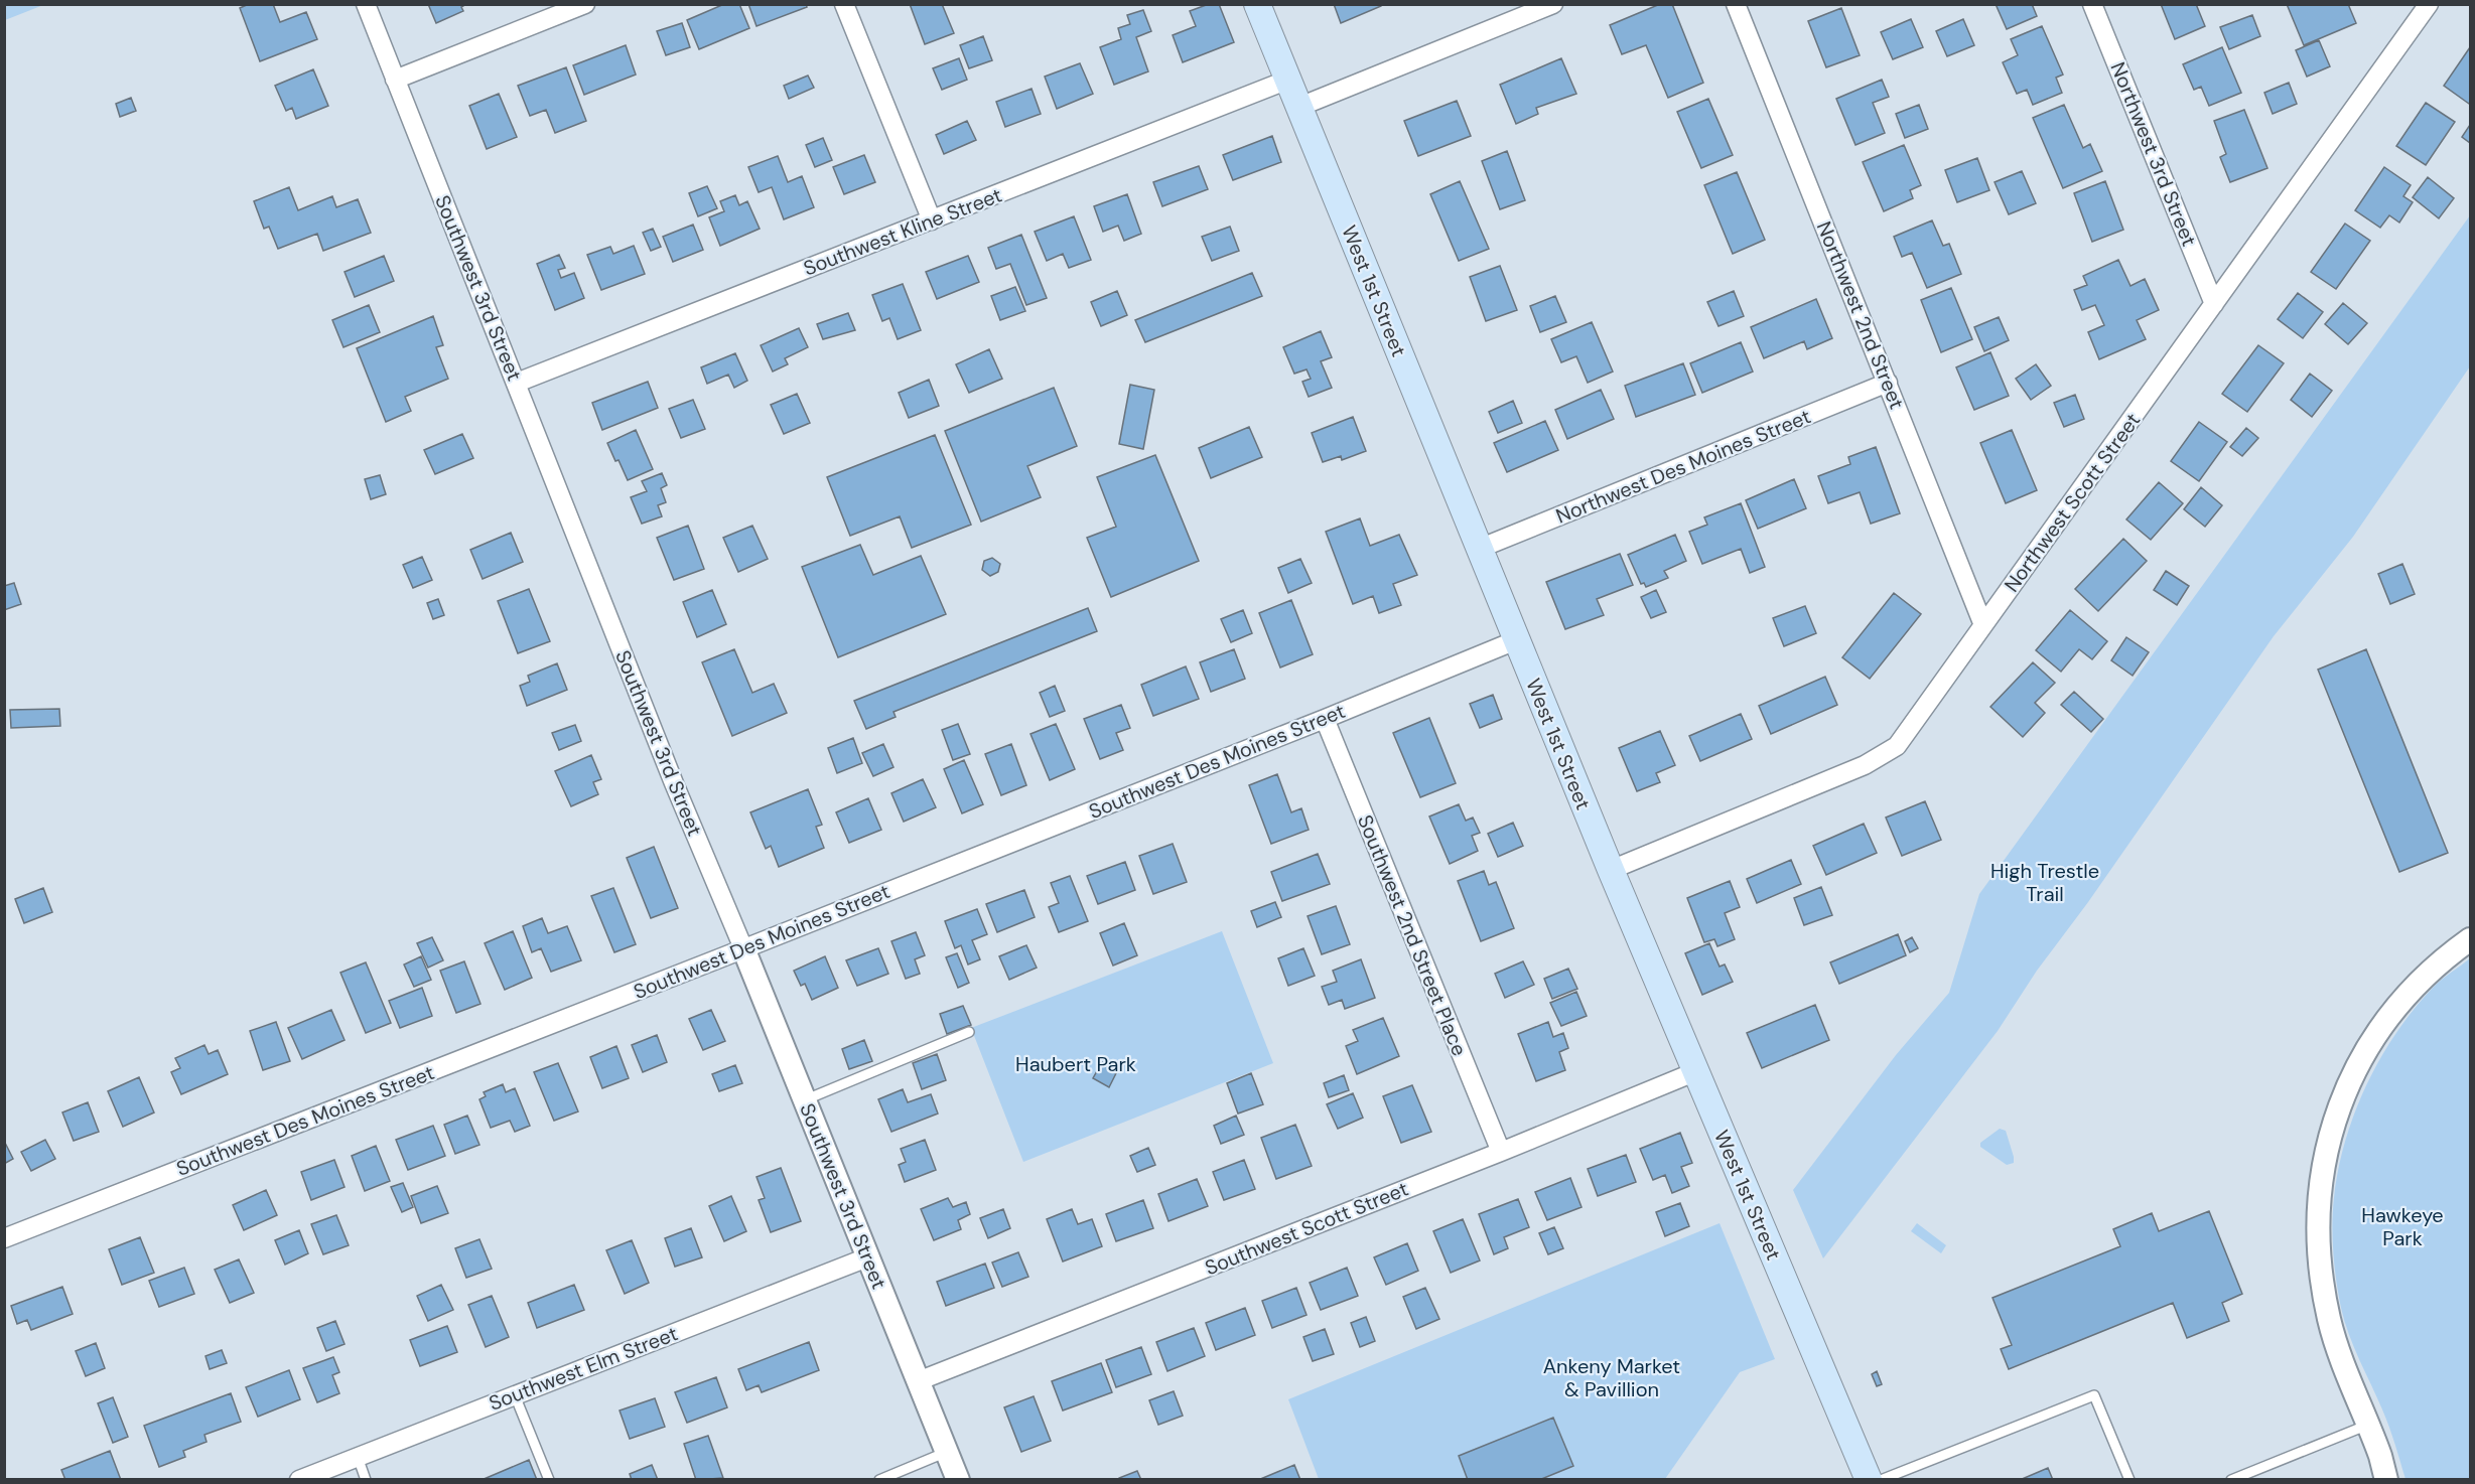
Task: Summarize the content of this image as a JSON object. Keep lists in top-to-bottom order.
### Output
{
  "streets": {
    "main road": ["West 1st Street"],
    "street": [
      "Northwest 3rd Street",
      "Southwest Kline Street",
      "Southwest 3rd Street",
      "Northwest 2nd Street",
      "Northwest Des Moines Street",
      "Northwest Scott Street",
      "Southwest Des Moines Street",
      "Southwest 2nd Street Place",
      "Southwest Scott Street",
      "Southwest Elm Street"
    ]
  },
  "crossings": [
    ["Northwest 3rd Street", "Northwest Scott Street"],
    ["Southwest Kline Street", "Southwest 3rd Street"],
    ["Southwest Kline Street", "West 1st Street"],
    ["Southwest 3rd Street", "Southwest Des Moines Street"],
    ["Southwest 3rd Street", "Southwest Scott Street"],
    ["Southwest 3rd Street", "Southwest Elm Street"],
    ["West 1st Street", "Northwest Des Moines Street"],
    ["West 1st Street", "Northwest Scott Street"],
    ["West 1st Street", "Southwest Des Moines Street"],
    ["West 1st Street", "Southwest Scott Street"],
    ["Northwest 2nd Street", "Northwest Des Moines Street"],
    ["Northwest 2nd Street", "Northwest Scott Street"],
    ["Southwest Des Moines Street", "Southwest 2nd Street Place"],
    ["Southwest 2nd Street Place", "Southwest Scott Street"]
  ],
  "parks": [
    "High Trestle Trail",
    "Haubert Park",
    "Hawkeye Park",
    "Ankeny Market & Pavillion"
  ]
}
